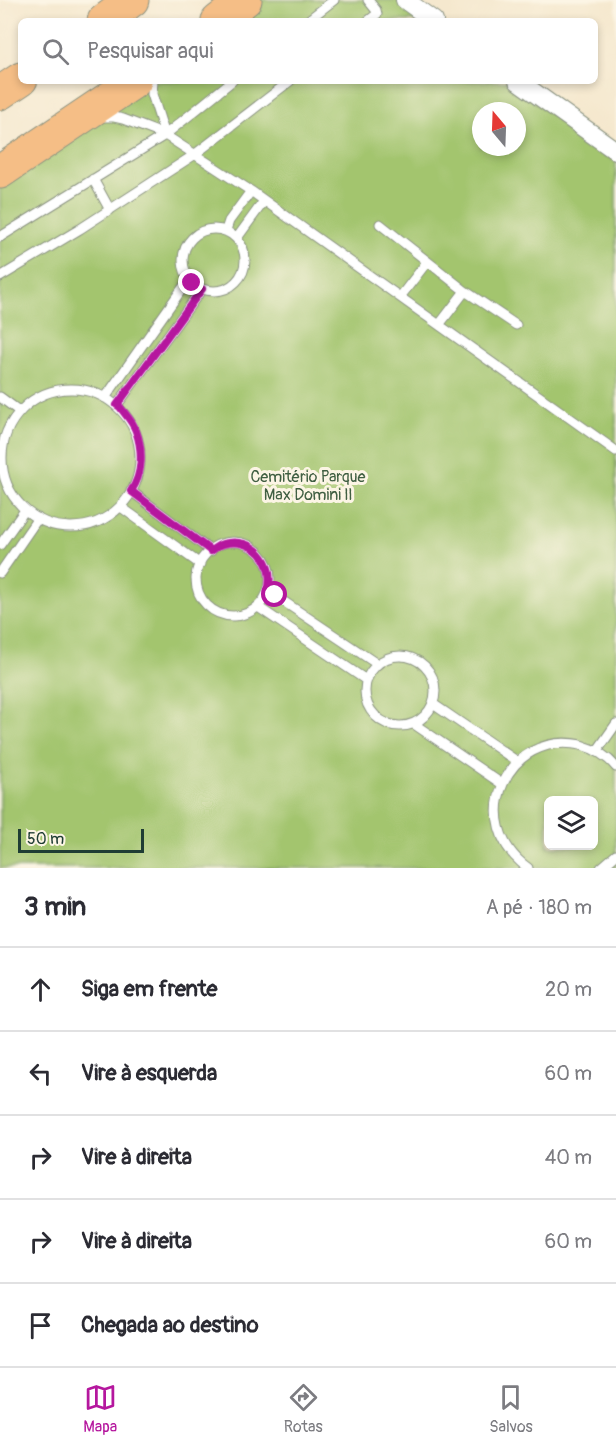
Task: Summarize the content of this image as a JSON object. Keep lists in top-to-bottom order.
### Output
{
  "parks": ["Cemitério Parque Max Domini ll"],
  "scale_bar": "50 m",
  "north": "top",
  "page": {
    "search": "Pesquisar aqui",
    "scale": "50 m",
    "heading": ["3 min", "A pé · 180 m"],
    "list": [
      ["Siga em frente", "20 m"],
      ["Vire à esquerda", "60 m"],
      ["Vire à direita", "40 m"],
      ["Vire à direita", "60 m"],
      "Chegada ao destino"
    ],
    "nav": ["Mapa", "Rotas", "Salvos"]
  }
}
